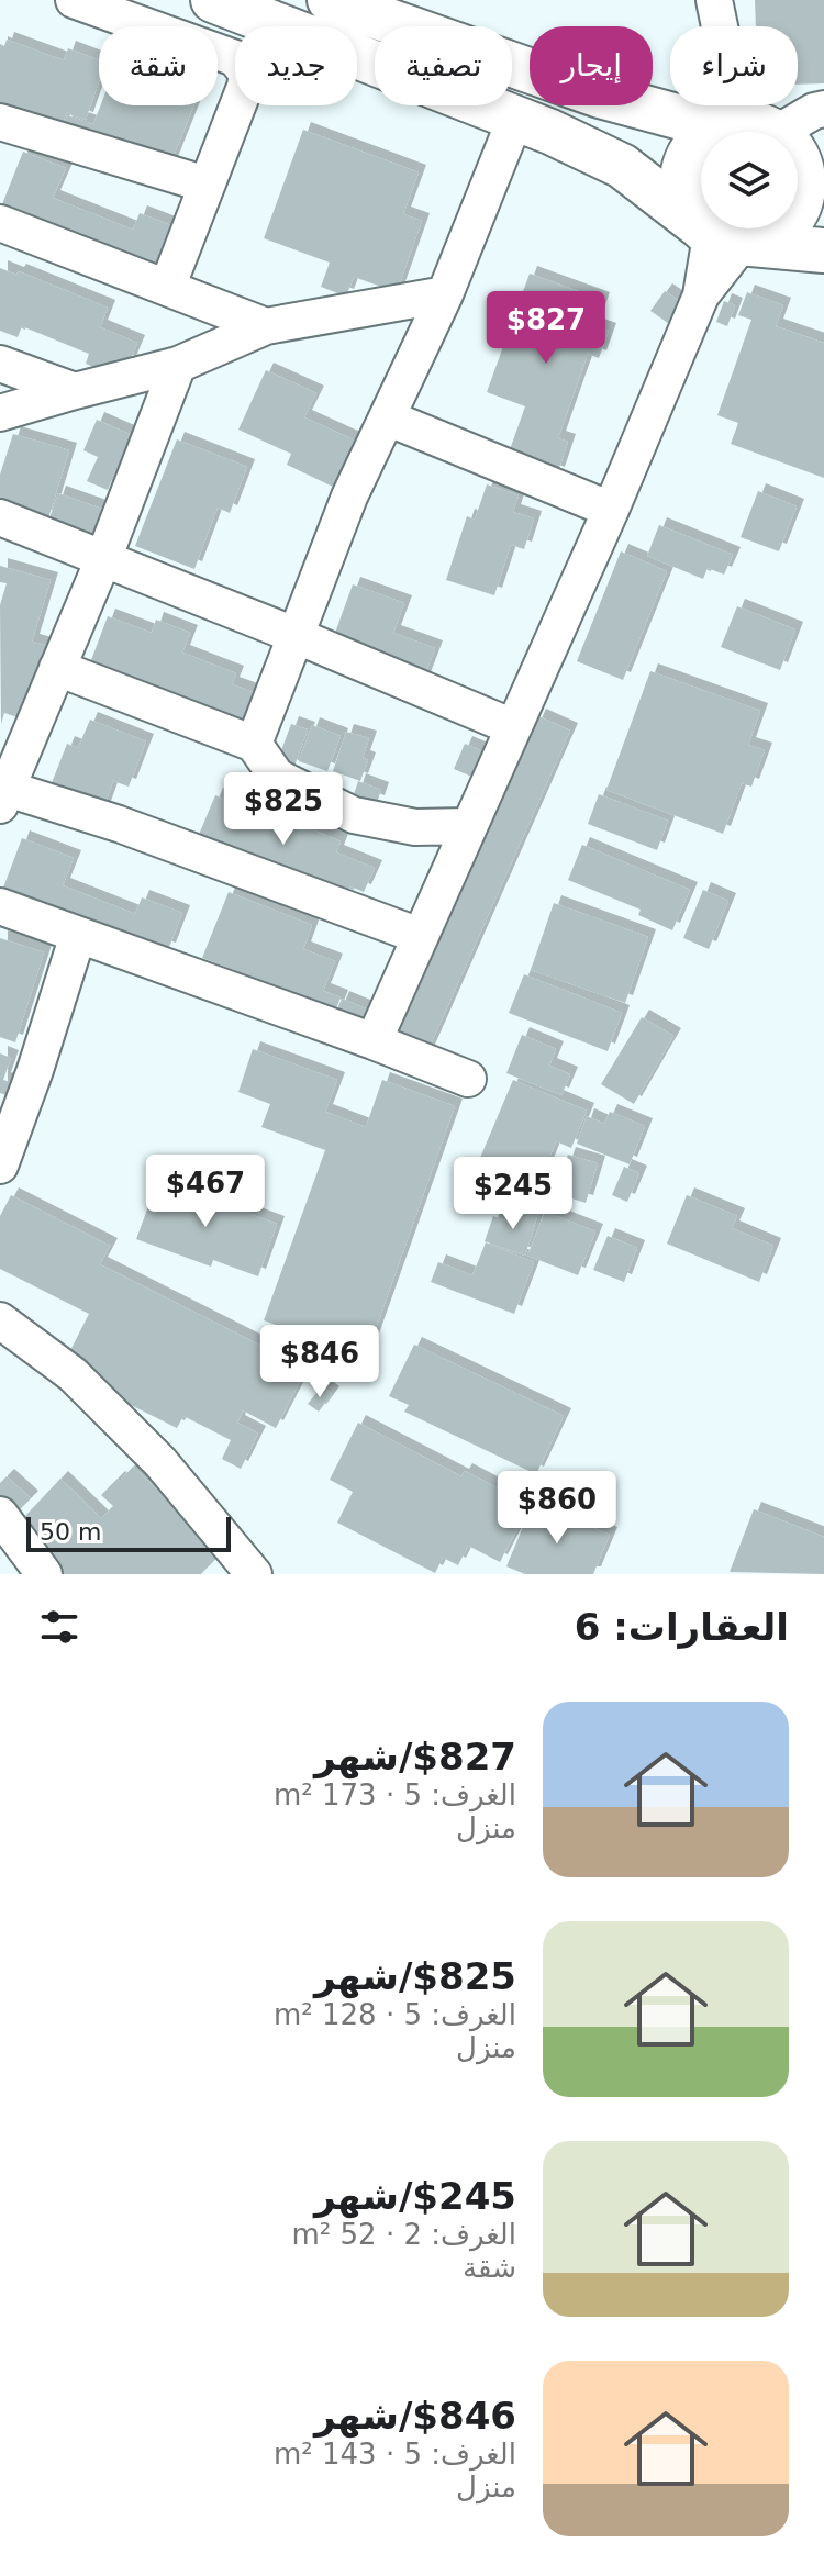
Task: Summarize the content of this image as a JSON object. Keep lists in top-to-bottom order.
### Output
{
  "scale_bar": "50 m",
  "page": {
    "chip": [
      "شراء",
      "إيجار",
      "تصفية",
      "جديد",
      "شقة"
    ],
    "price": [
      "$827",
      "$825",
      "$467",
      "$245",
      "$846",
      "$860"
    ],
    "scale": "50 m",
    "heading": "العقارات: 6",
    "list": [
      {
        "name": "$827/شهر",
        "note": "الغرف: 5 · 173 m² · منزل"
      },
      {
        "name": "$825/شهر",
        "note": "الغرف: 5 · 128 m² · منزل"
      },
      {
        "name": "$245/شهر",
        "note": "الغرف: 2 · 52 m² · شقة"
      },
      {
        "name": "$846/شهر",
        "note": "الغرف: 5 · 143 m² · منزل"
      }
    ]
  }
}
